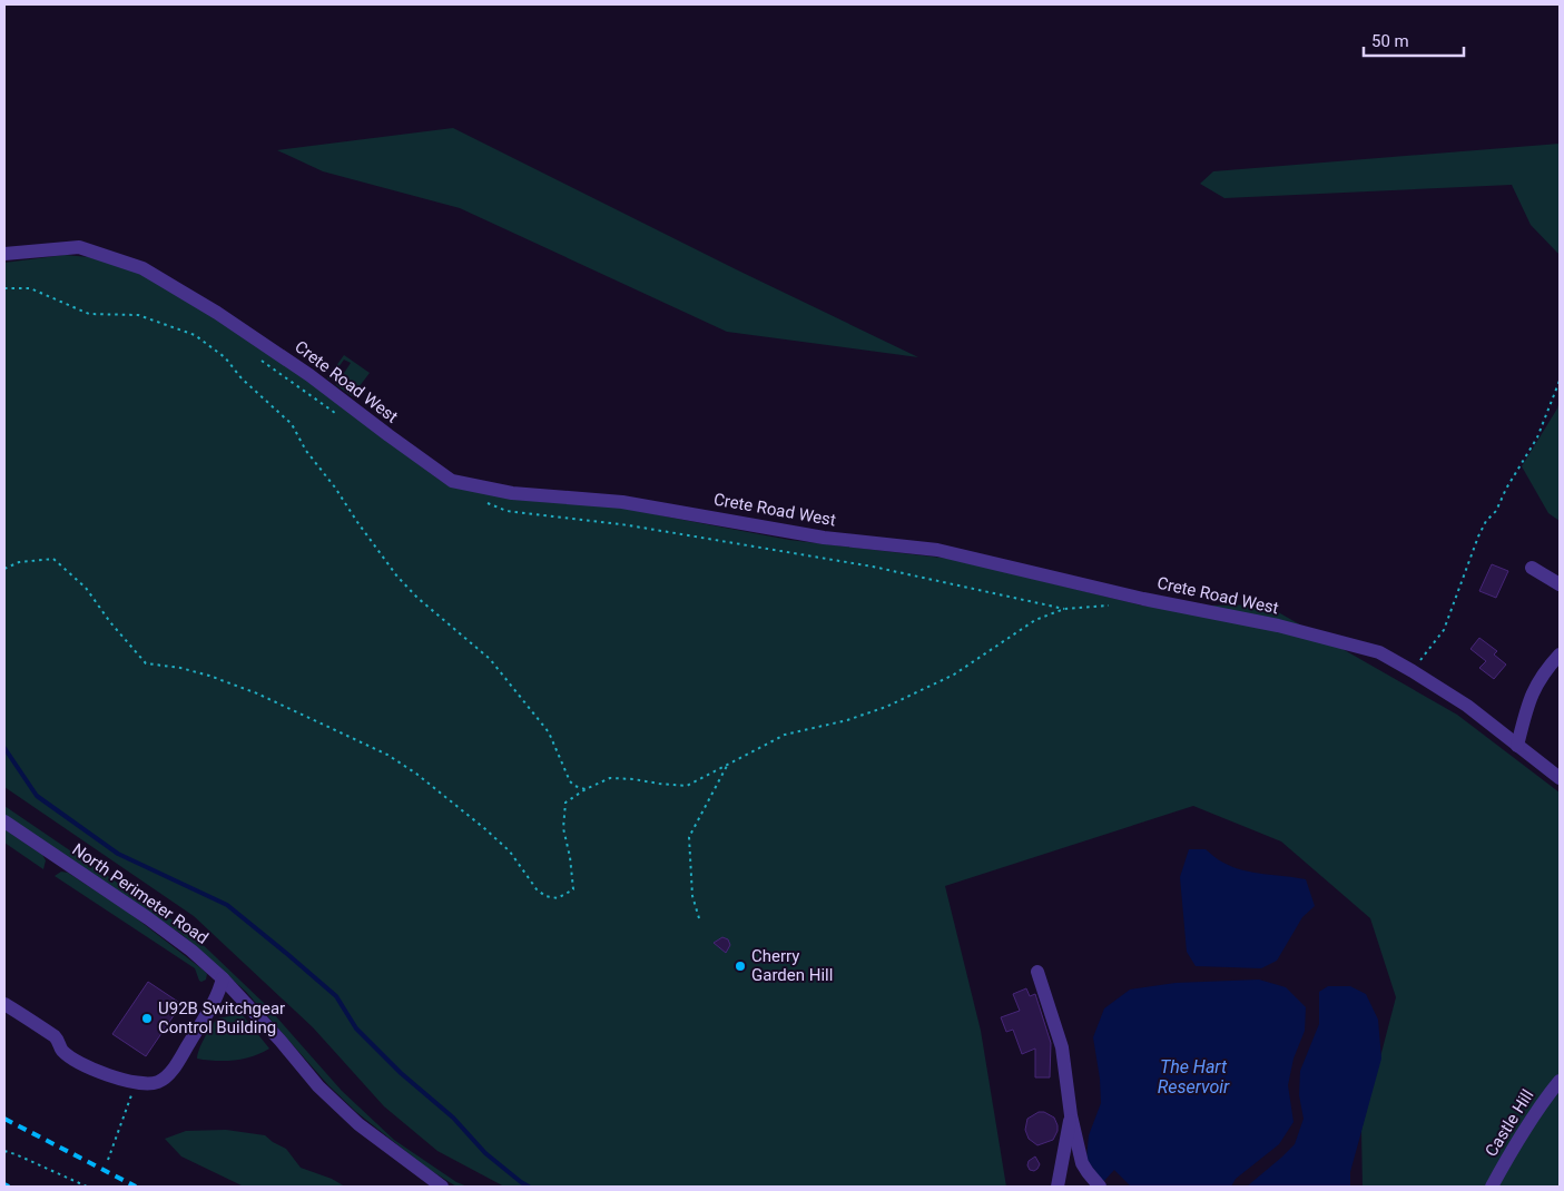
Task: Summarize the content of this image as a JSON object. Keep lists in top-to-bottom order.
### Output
{
  "streets": {
    "street": ["Crete Road West", "North Perimeter Road", "Castle Hill"]
  },
  "water": ["The Hart Reservoir"],
  "places": ["Cherry Garden Hill", "U92B Switchgear Control Building"],
  "scale_bar": "50 m"
}
